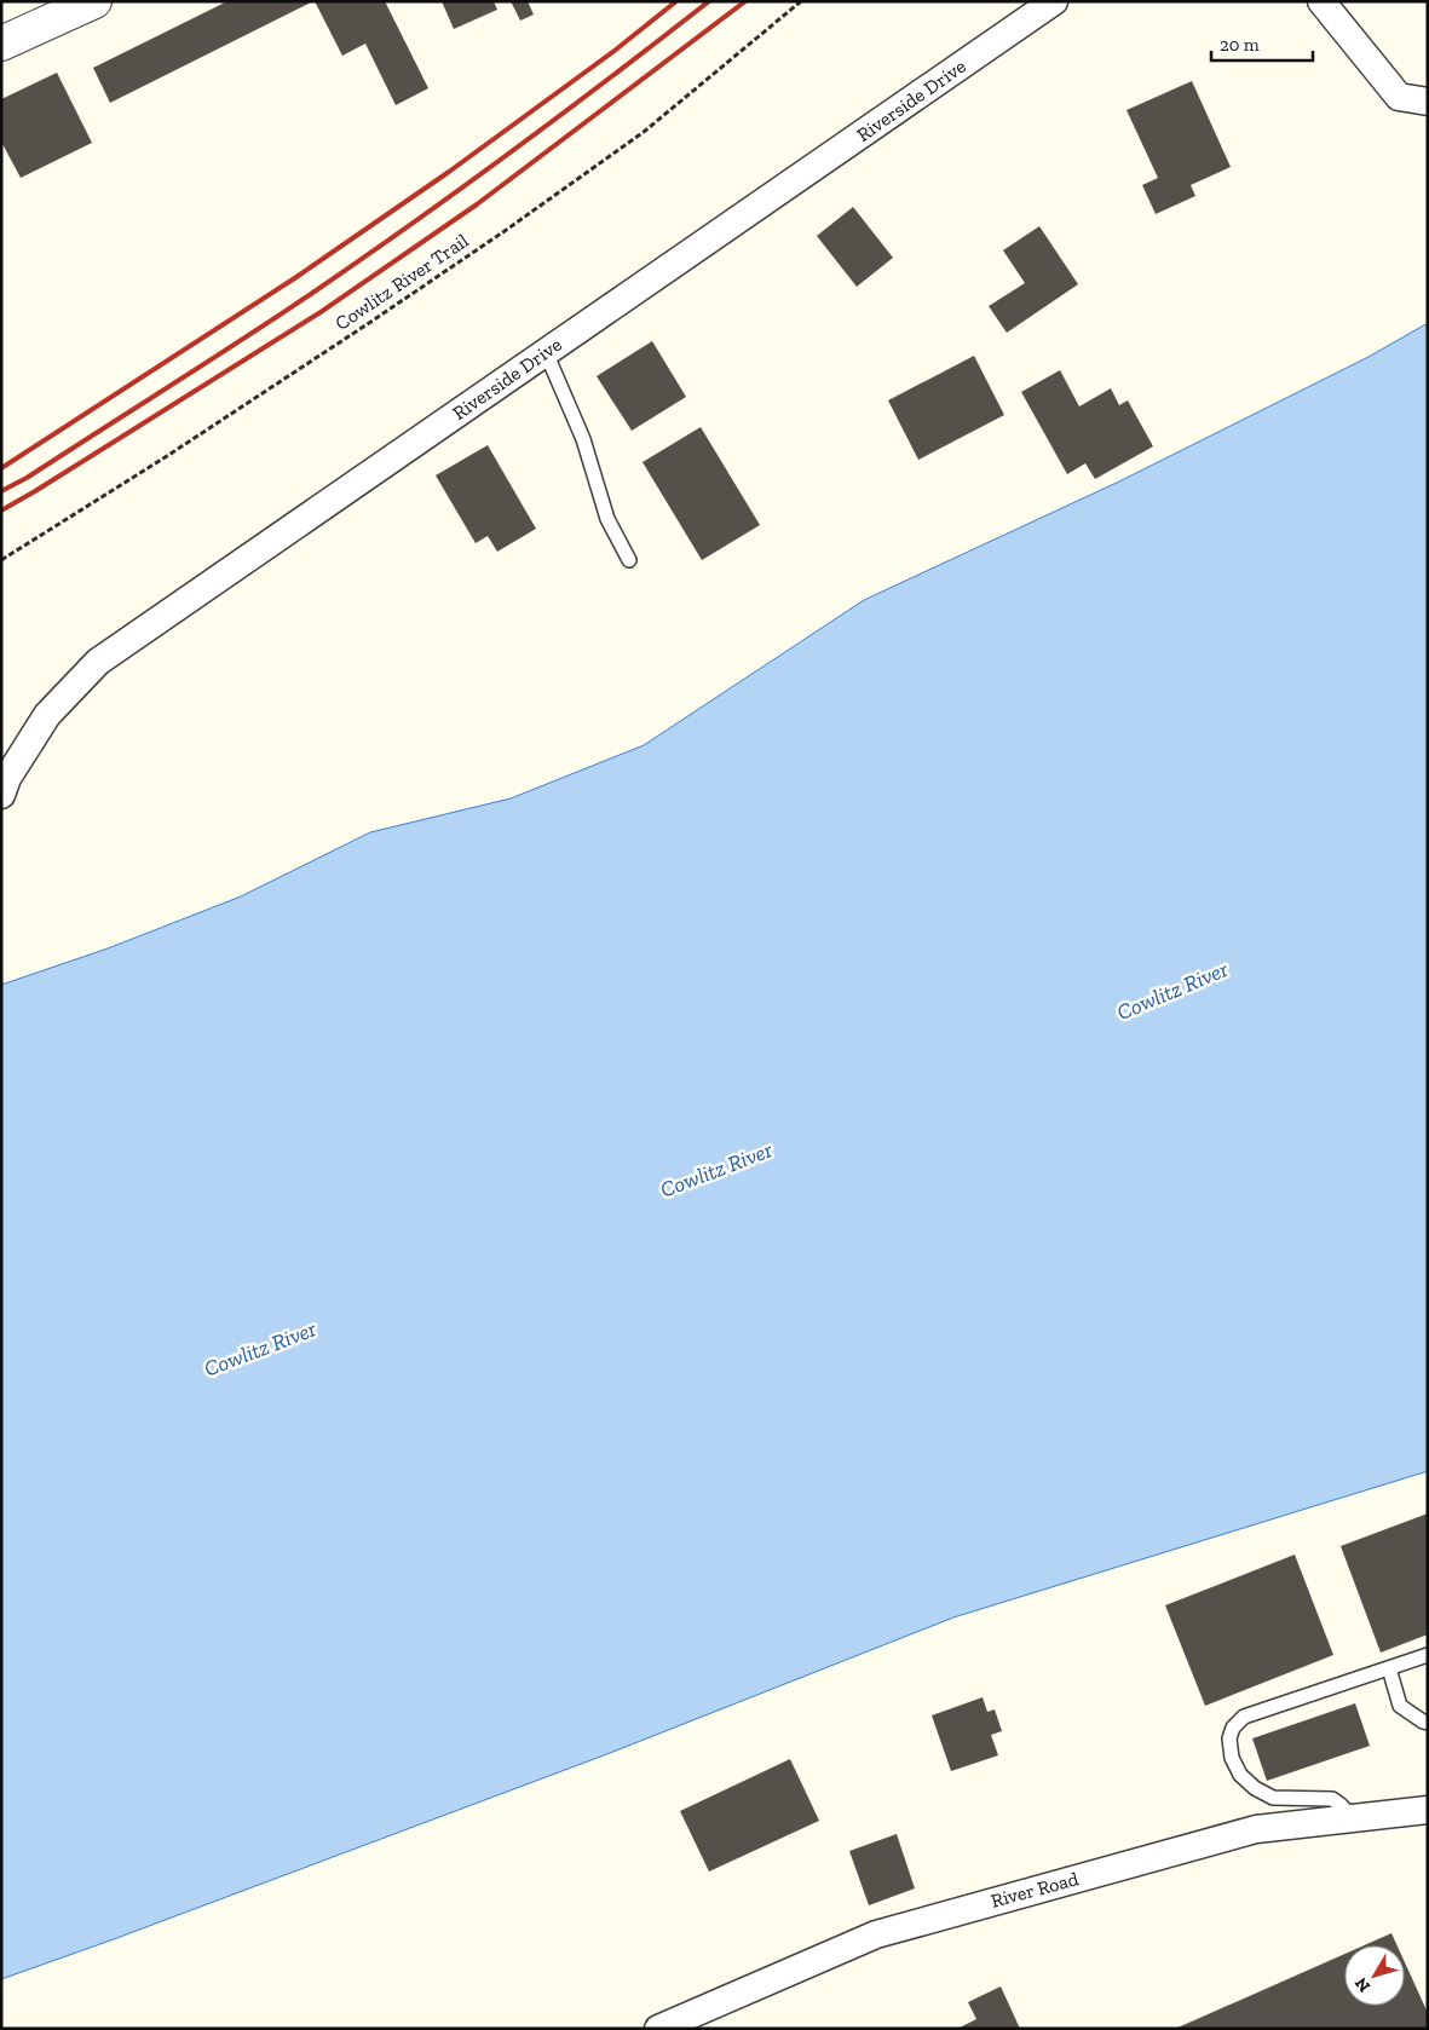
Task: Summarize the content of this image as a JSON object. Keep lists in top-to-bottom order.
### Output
{
  "streets": {
    "street": ["Riverside Drive", "River Road"],
    "path": ["Cowlitz River Trail"]
  },
  "water": ["Cowlitz River"],
  "scale_bar": "20 m",
  "north": "bottom left"
}
